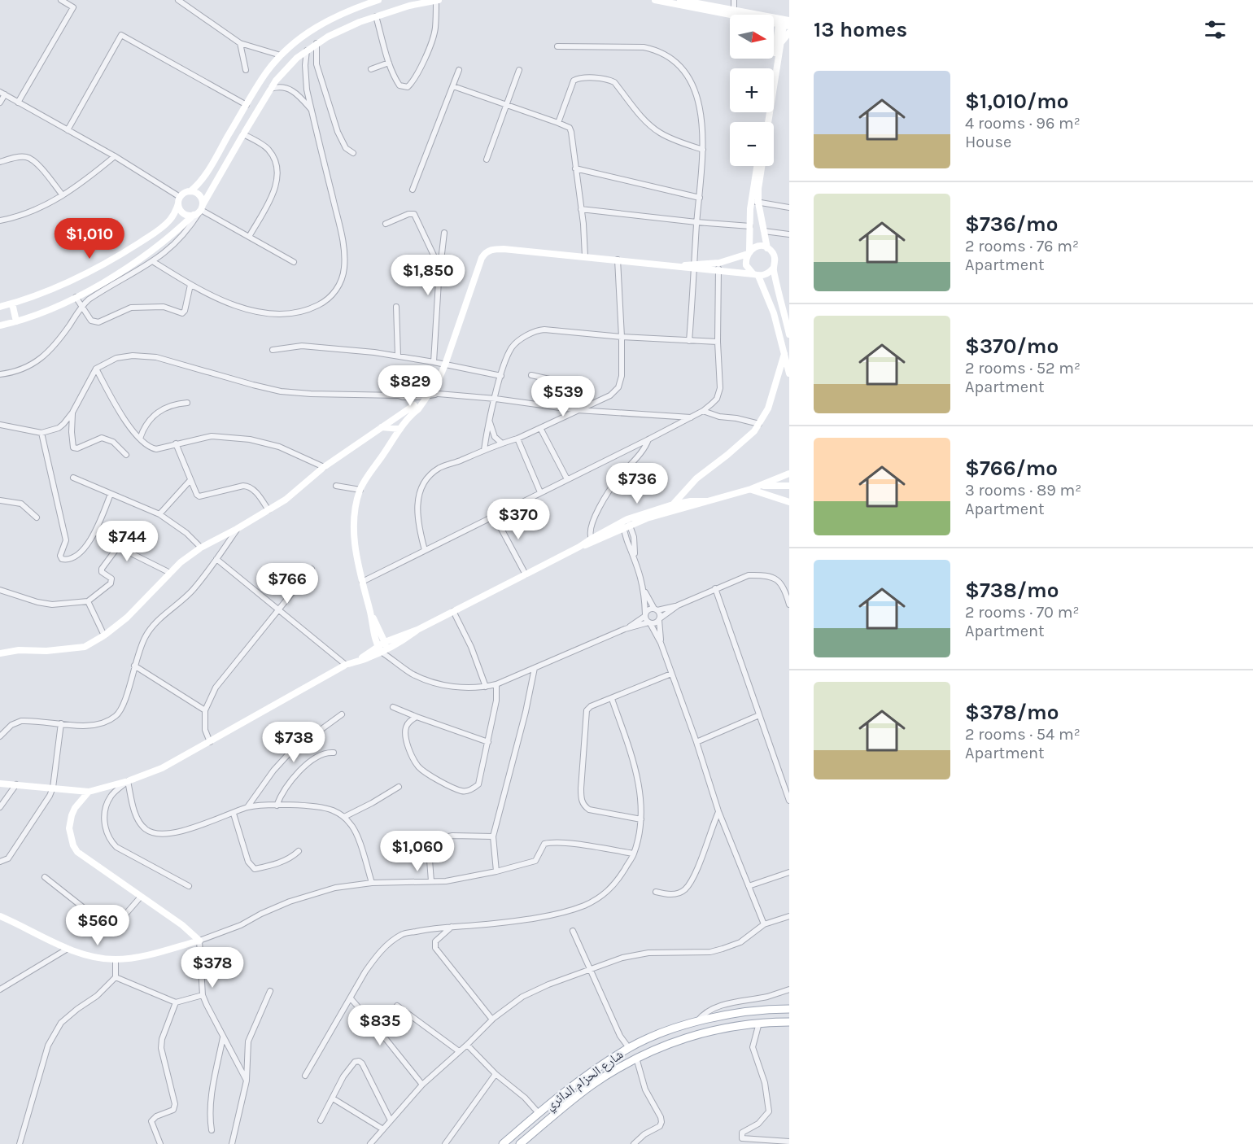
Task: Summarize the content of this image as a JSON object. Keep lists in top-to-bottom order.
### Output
{
  "streets": {
    "main road": ["شارع الحزام الدائري"]
  },
  "north": "right",
  "page": {
    "heading": "13 homes",
    "map_buttons": ["+", "−"],
    "list": [
      {
        "name": "$1,010/mo",
        "note": "4 rooms · 96 m² · House"
      },
      {
        "name": "$736/mo",
        "note": "2 rooms · 76 m² · Apartment"
      },
      {
        "name": "$370/mo",
        "note": "2 rooms · 52 m² · Apartment"
      },
      {
        "name": "$766/mo",
        "note": "3 rooms · 89 m² · Apartment"
      },
      {
        "name": "$738/mo",
        "note": "2 rooms · 70 m² · Apartment"
      },
      {
        "name": "$378/mo",
        "note": "2 rooms · 54 m² · Apartment"
      }
    ],
    "price": [
      "$1,010",
      "$1,850",
      "$829",
      "$539",
      "$736",
      "$370",
      "$744",
      "$766",
      "$738",
      "$1,060",
      "$560",
      "$378",
      "$835"
    ]
  }
}
